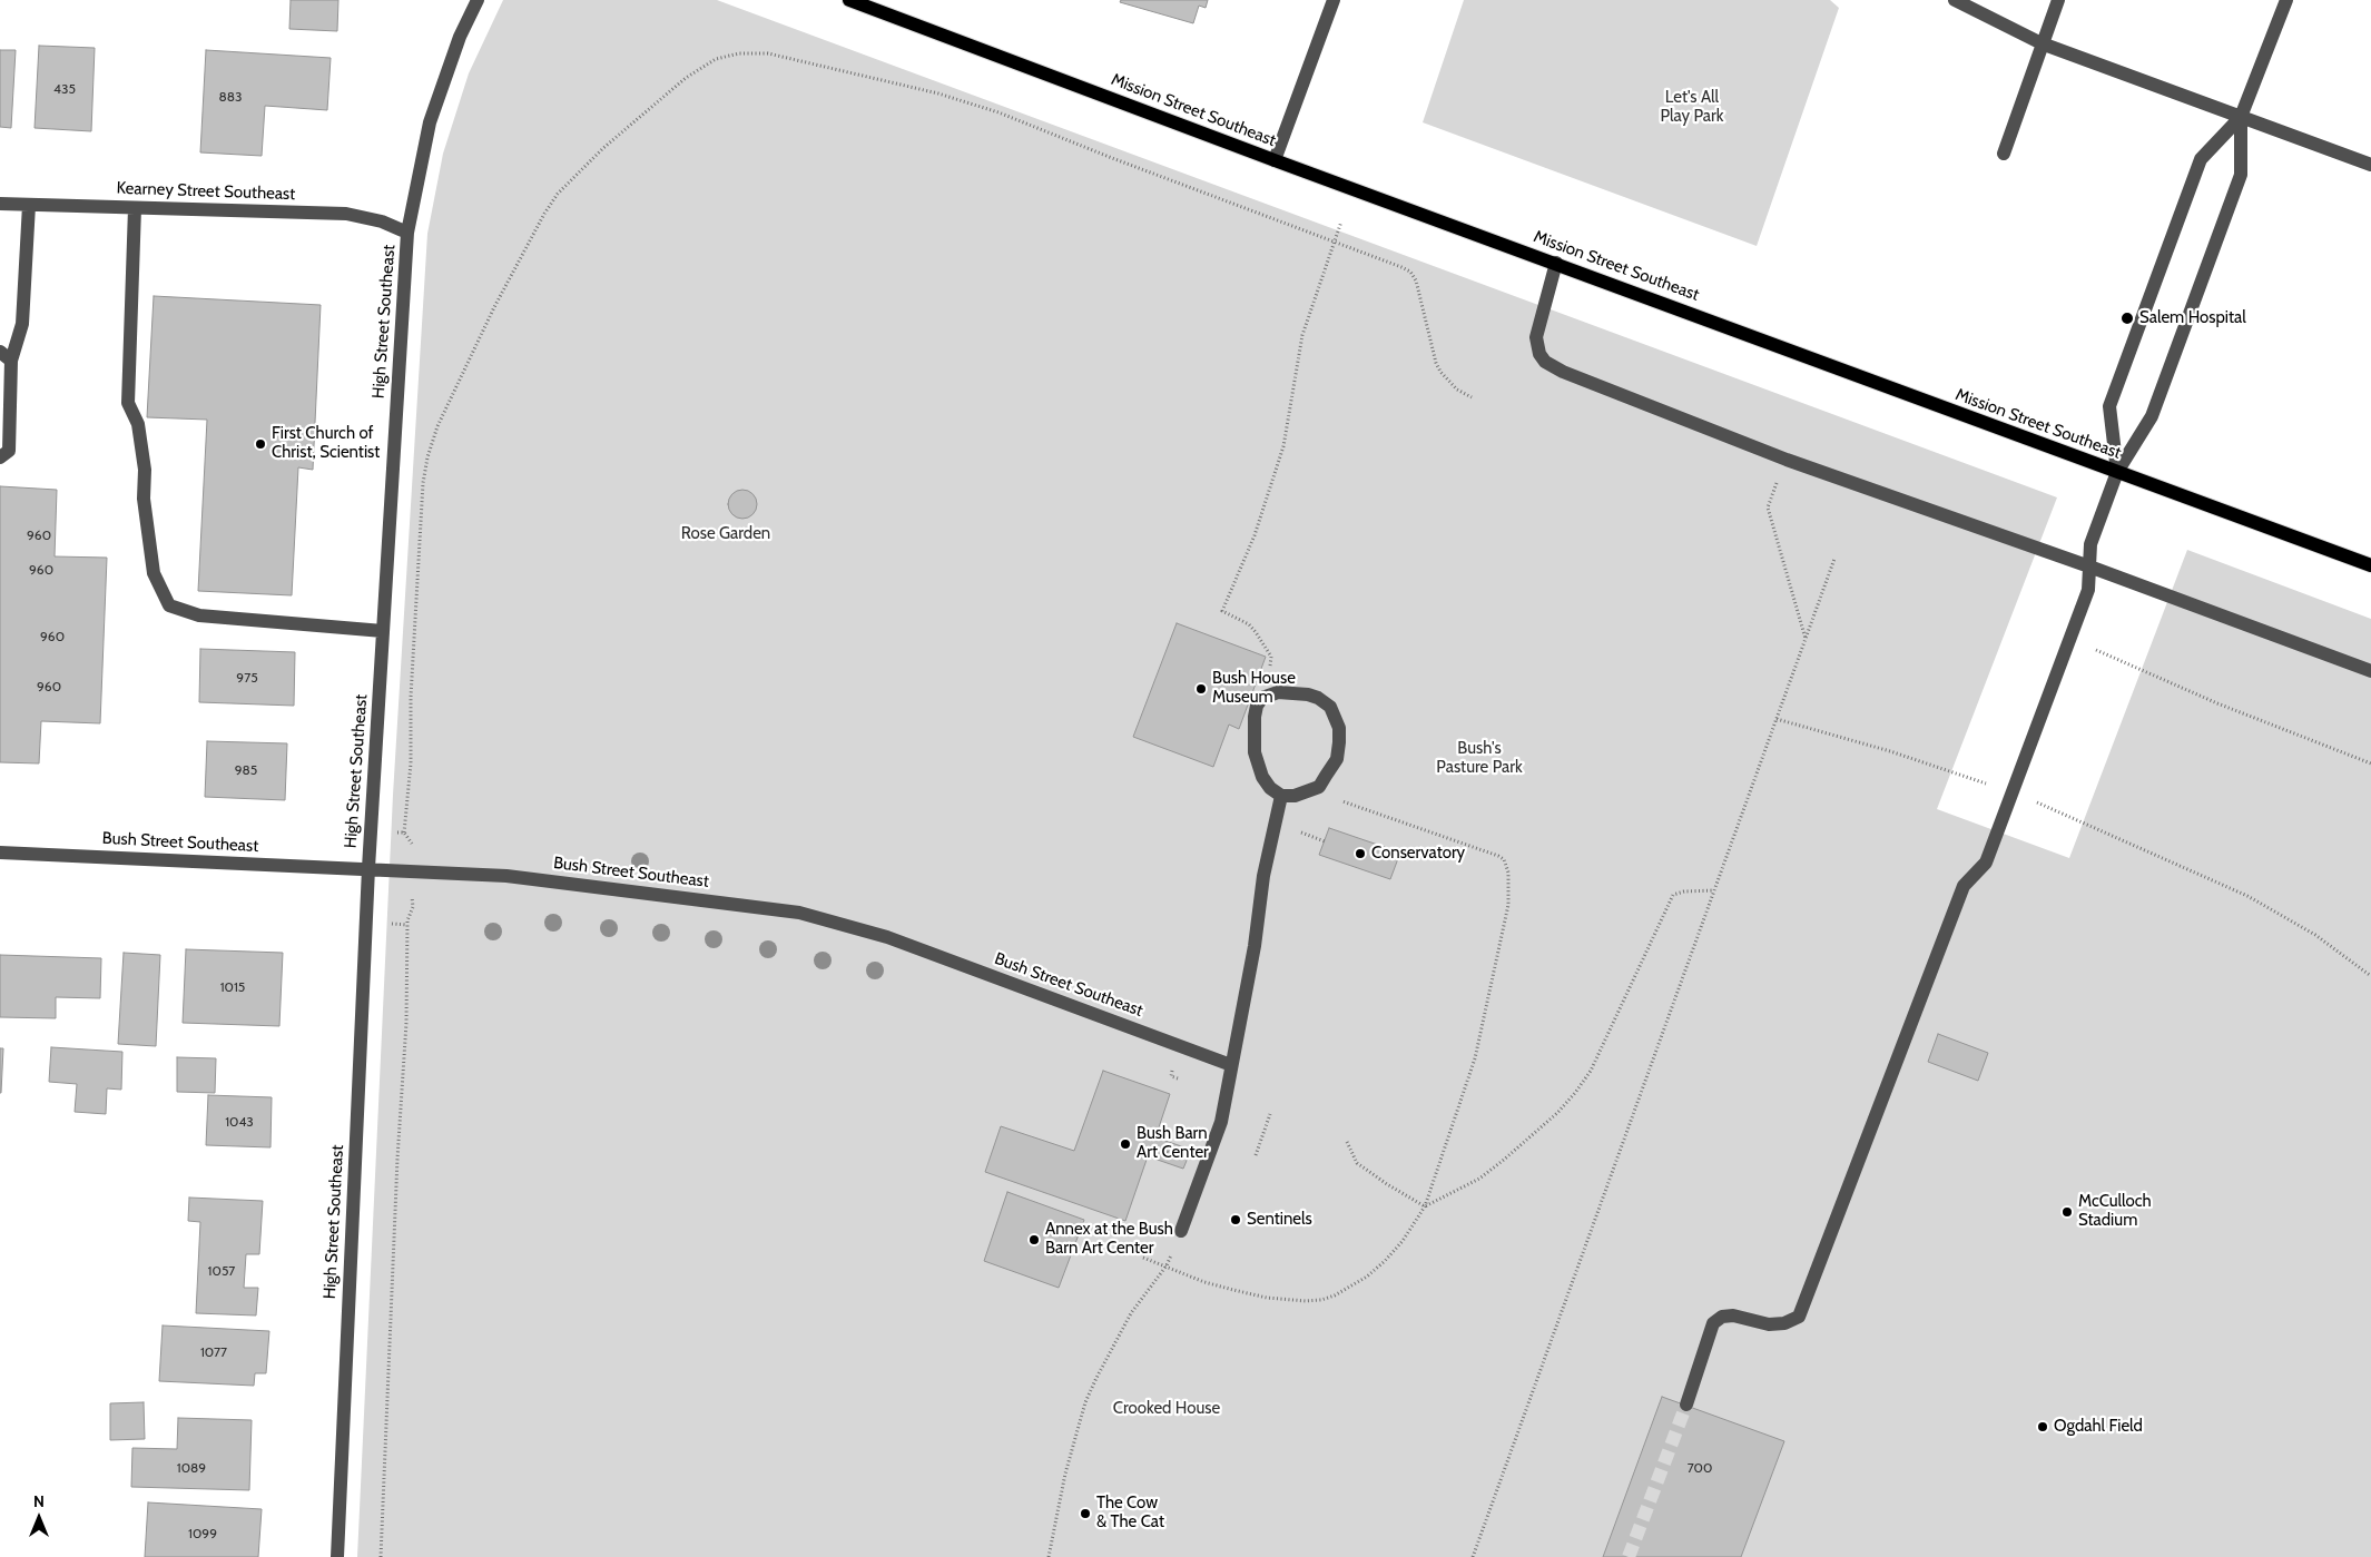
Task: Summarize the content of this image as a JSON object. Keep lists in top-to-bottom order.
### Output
{
  "streets": {
    "main road": ["Mission Street Southeast"],
    "street": ["Kearney Street Southeast", "High Street Southeast", "Bush Street Southeast"]
  },
  "crossings": [
    ["Kearney Street Southeast", "High Street Southeast"],
    ["High Street Southeast", "Bush Street Southeast"]
  ],
  "parks": [
    "Let's All Play Park",
    "Rose Garden",
    "Bush's Pasture Park",
    "Crooked House"
  ],
  "places": [
    "Salem Hospital",
    "First Church of Christ, Scientist",
    "Bush House Museum",
    "Conservatory",
    "Bush Barn Art Center",
    "McCulloch Stadium",
    "Sentinels",
    "Annex at the Bush Barn Art Center",
    "Ogdahl Field",
    "The Cow & The Cat"
  ],
  "house_numbers": [
    "435",
    "883",
    "960",
    "960",
    "960",
    "975",
    "960",
    "985",
    "1015",
    "1043",
    "1057",
    "1077",
    "1089",
    "700",
    "1099"
  ],
  "north": "top"
}
